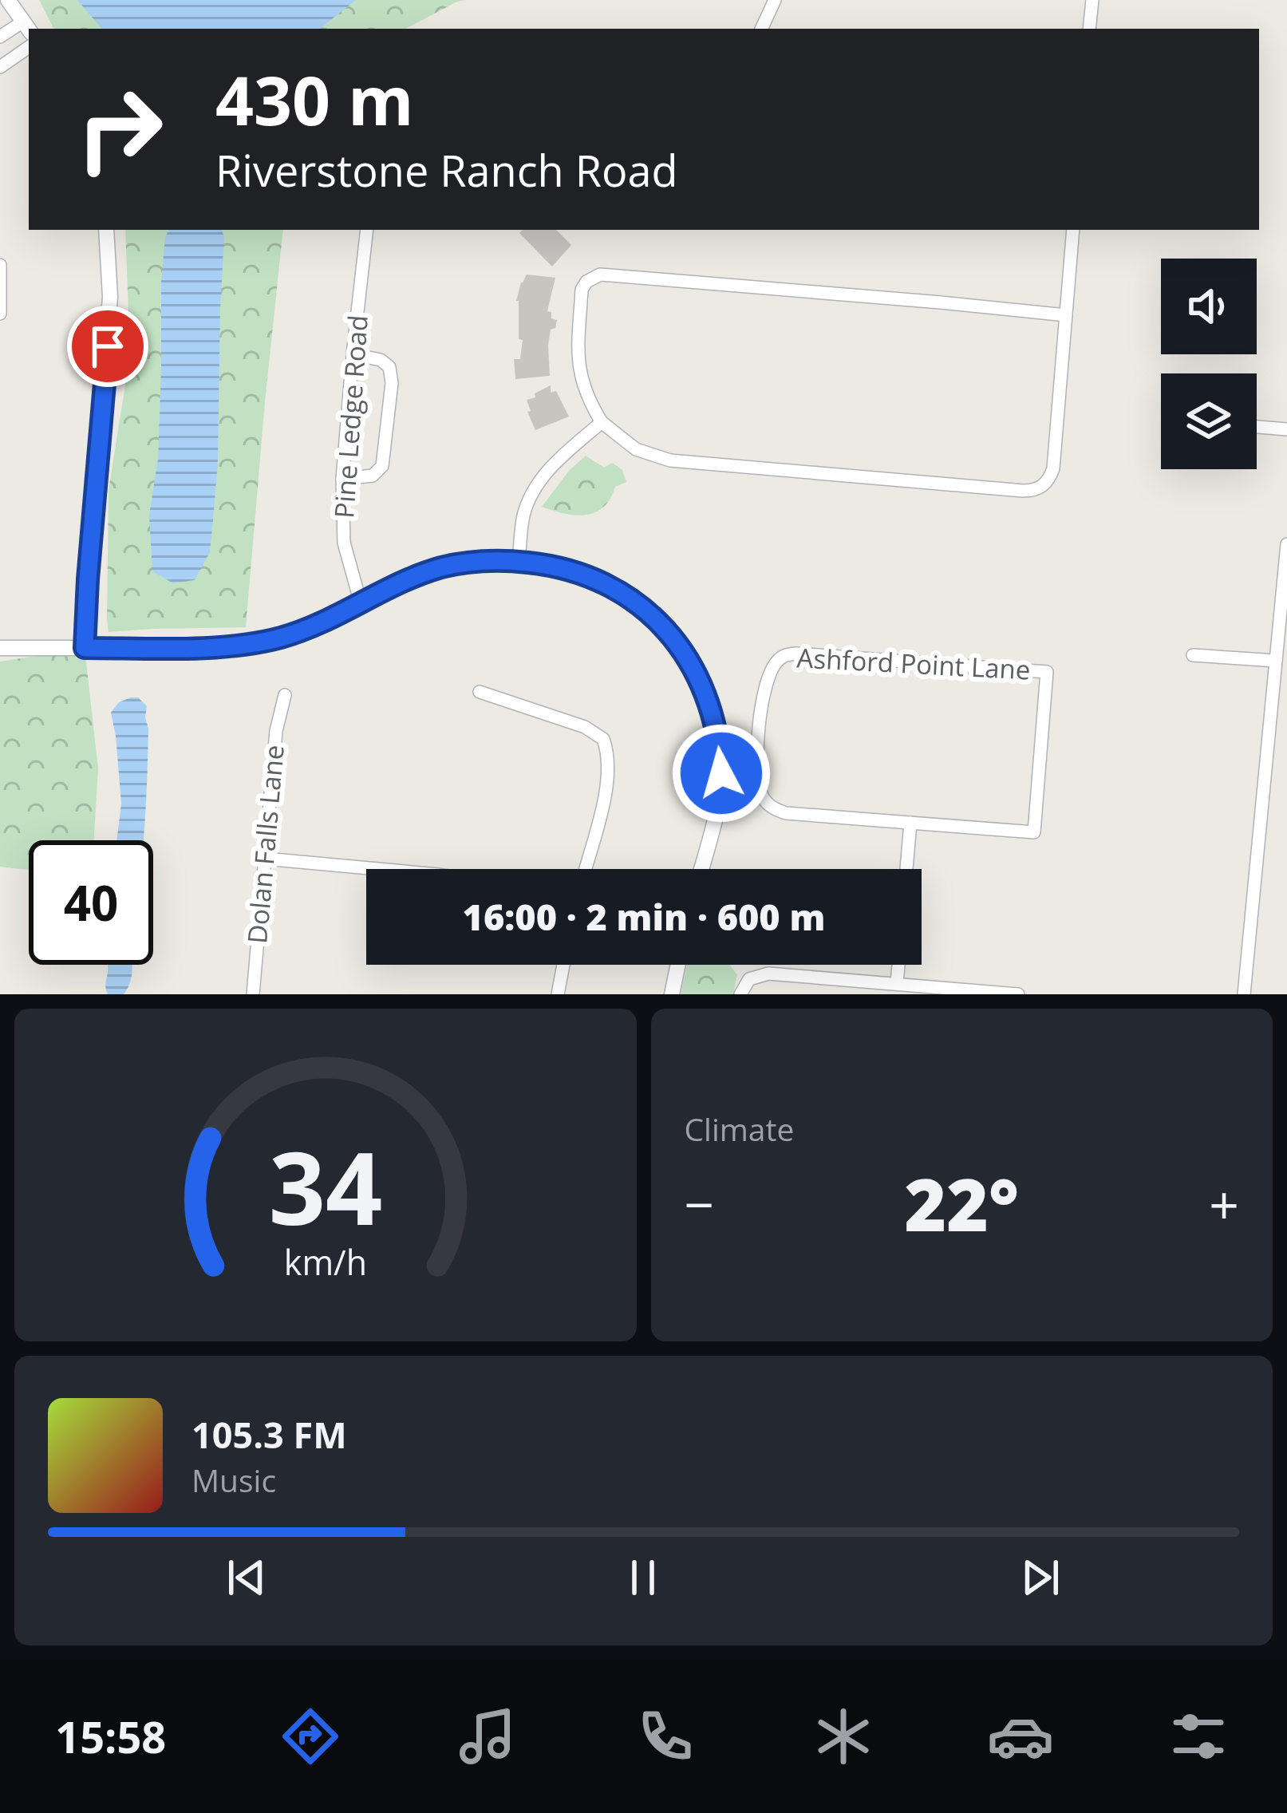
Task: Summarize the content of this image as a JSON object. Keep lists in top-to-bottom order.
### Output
{
  "streets": {
    "street": ["Pine Ledge Road", "Ashford Point Lane", "Dolan Falls Lane"]
  },
  "page": {
    "turn": ["430 m", "Riverstone Ranch Road"],
    "limit": "40",
    "trip": "16:00 · 2 min · 600 m",
    "tile": "Climate",
    "heat": ["−", "22°", "+"],
    "song": ["105.3 FM", "Music"],
    "tabs": "15:58",
    "gauge": ["34", "km/h"]
  }
}
